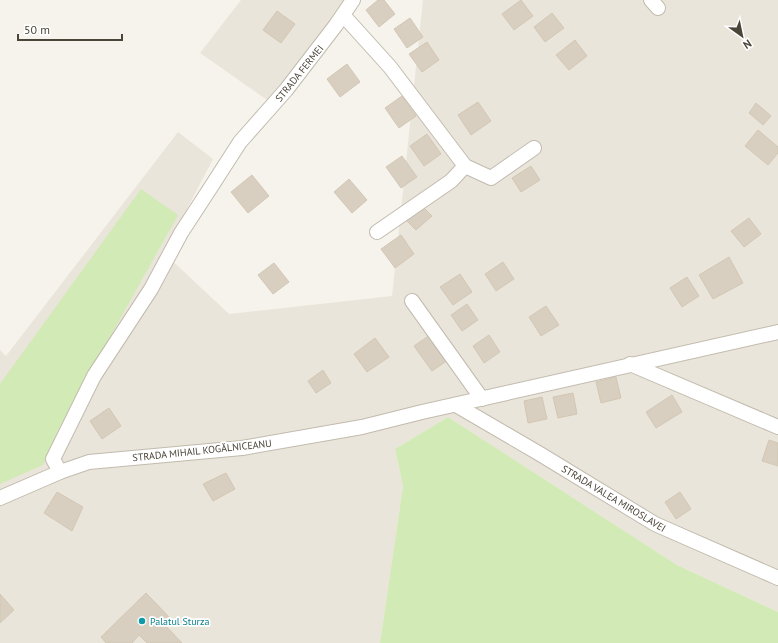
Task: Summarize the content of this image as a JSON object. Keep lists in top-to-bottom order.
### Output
{
  "streets": {
    "street": ["STRADA FERMEI", "STRADA MIHAIL KOGĂLNICEANU", "STRADA VALEA MIROSLAVEI"]
  },
  "crossings": [
    ["STRADA FERMEI", "STRADA MIHAIL KOGĂLNICEANU"],
    ["STRADA MIHAIL KOGĂLNICEANU", "STRADA VALEA MIROSLAVEI"]
  ],
  "places": ["Palatul Sturza"],
  "scale_bar": "50 m",
  "north": "bottom right"
}
